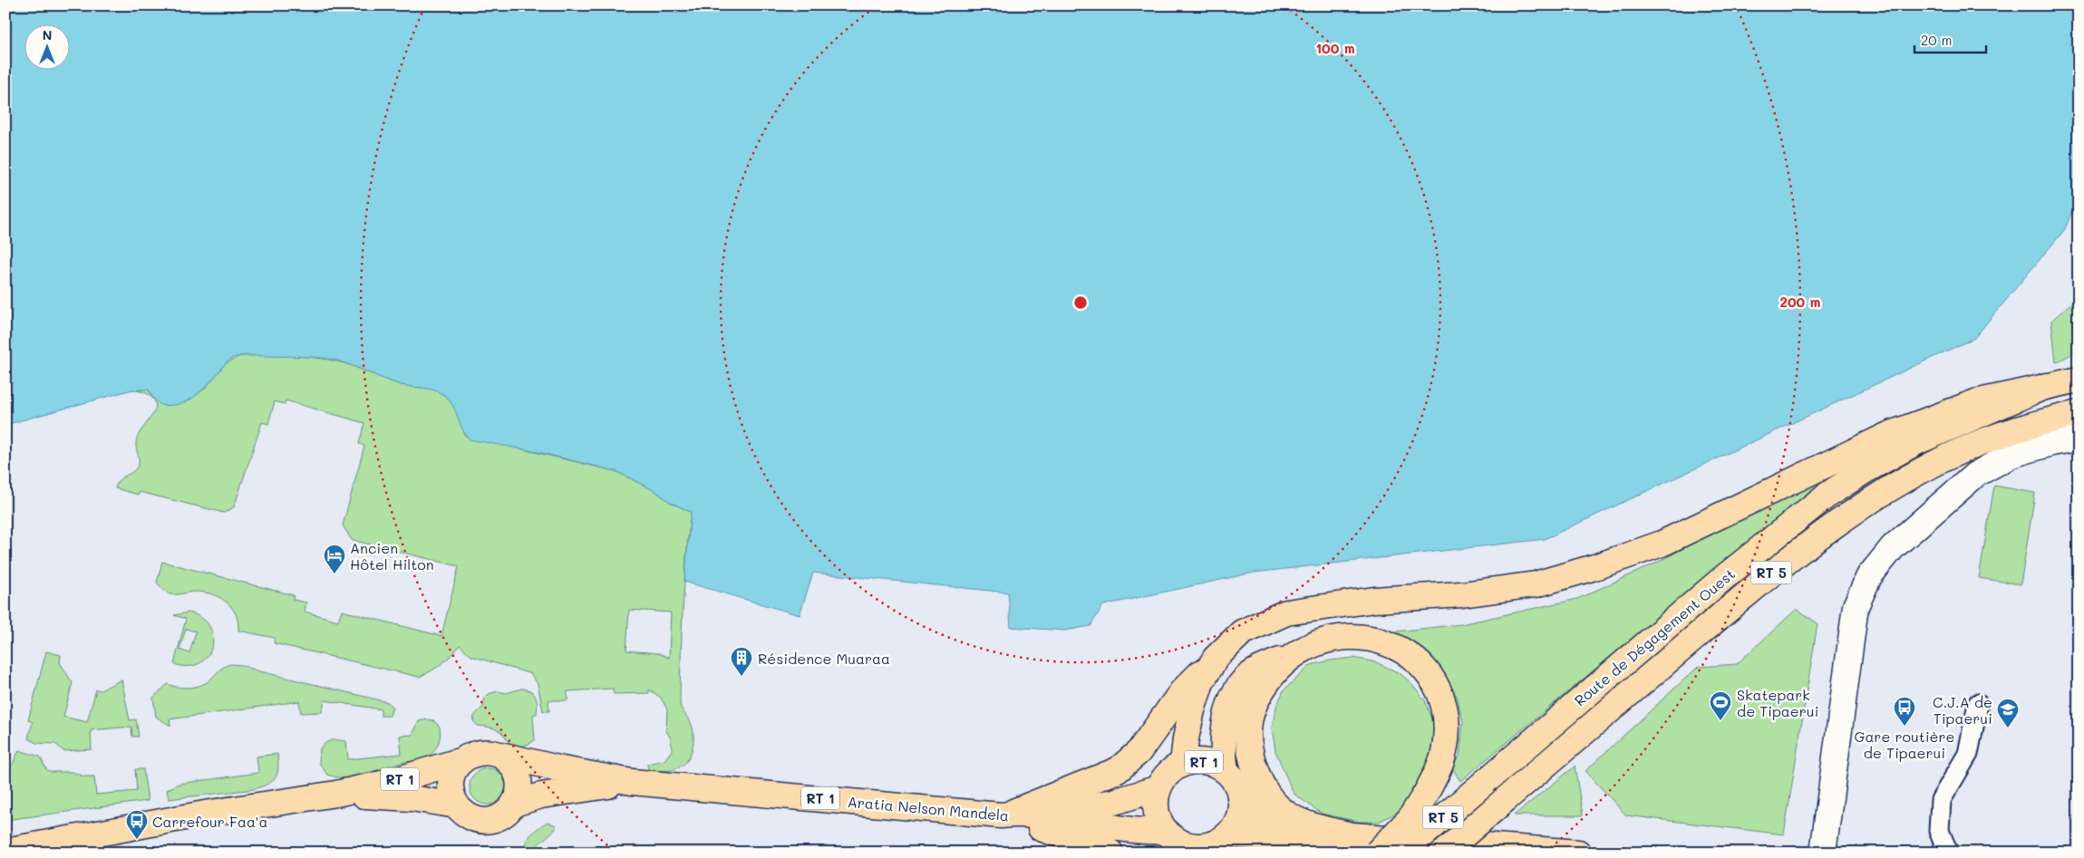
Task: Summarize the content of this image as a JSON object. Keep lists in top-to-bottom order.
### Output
{
  "streets": {
    "main road": [
      "RT 5",
      "Route de Dégagement Ouest",
      "RT 1",
      "Aratia Nelson Mandela"
    ]
  },
  "crossings": [
    ["RT 1", "Aratia Nelson Mandela"]
  ],
  "places": {
    "hotel": ["Ancien Hôtel Hilton"],
    "building": ["Résidence Muaraa"],
    "sports": ["Skatepark de Tipaerui"],
    "bus stop": ["Gare routière de Tipaerui", "Carrefour Faa'a"],
    "school or university": ["C.J.A de Tipaerui"]
  },
  "scale_bar": "20 m",
  "north": "top",
  "rings": ["100 m", "200 m"]
}
